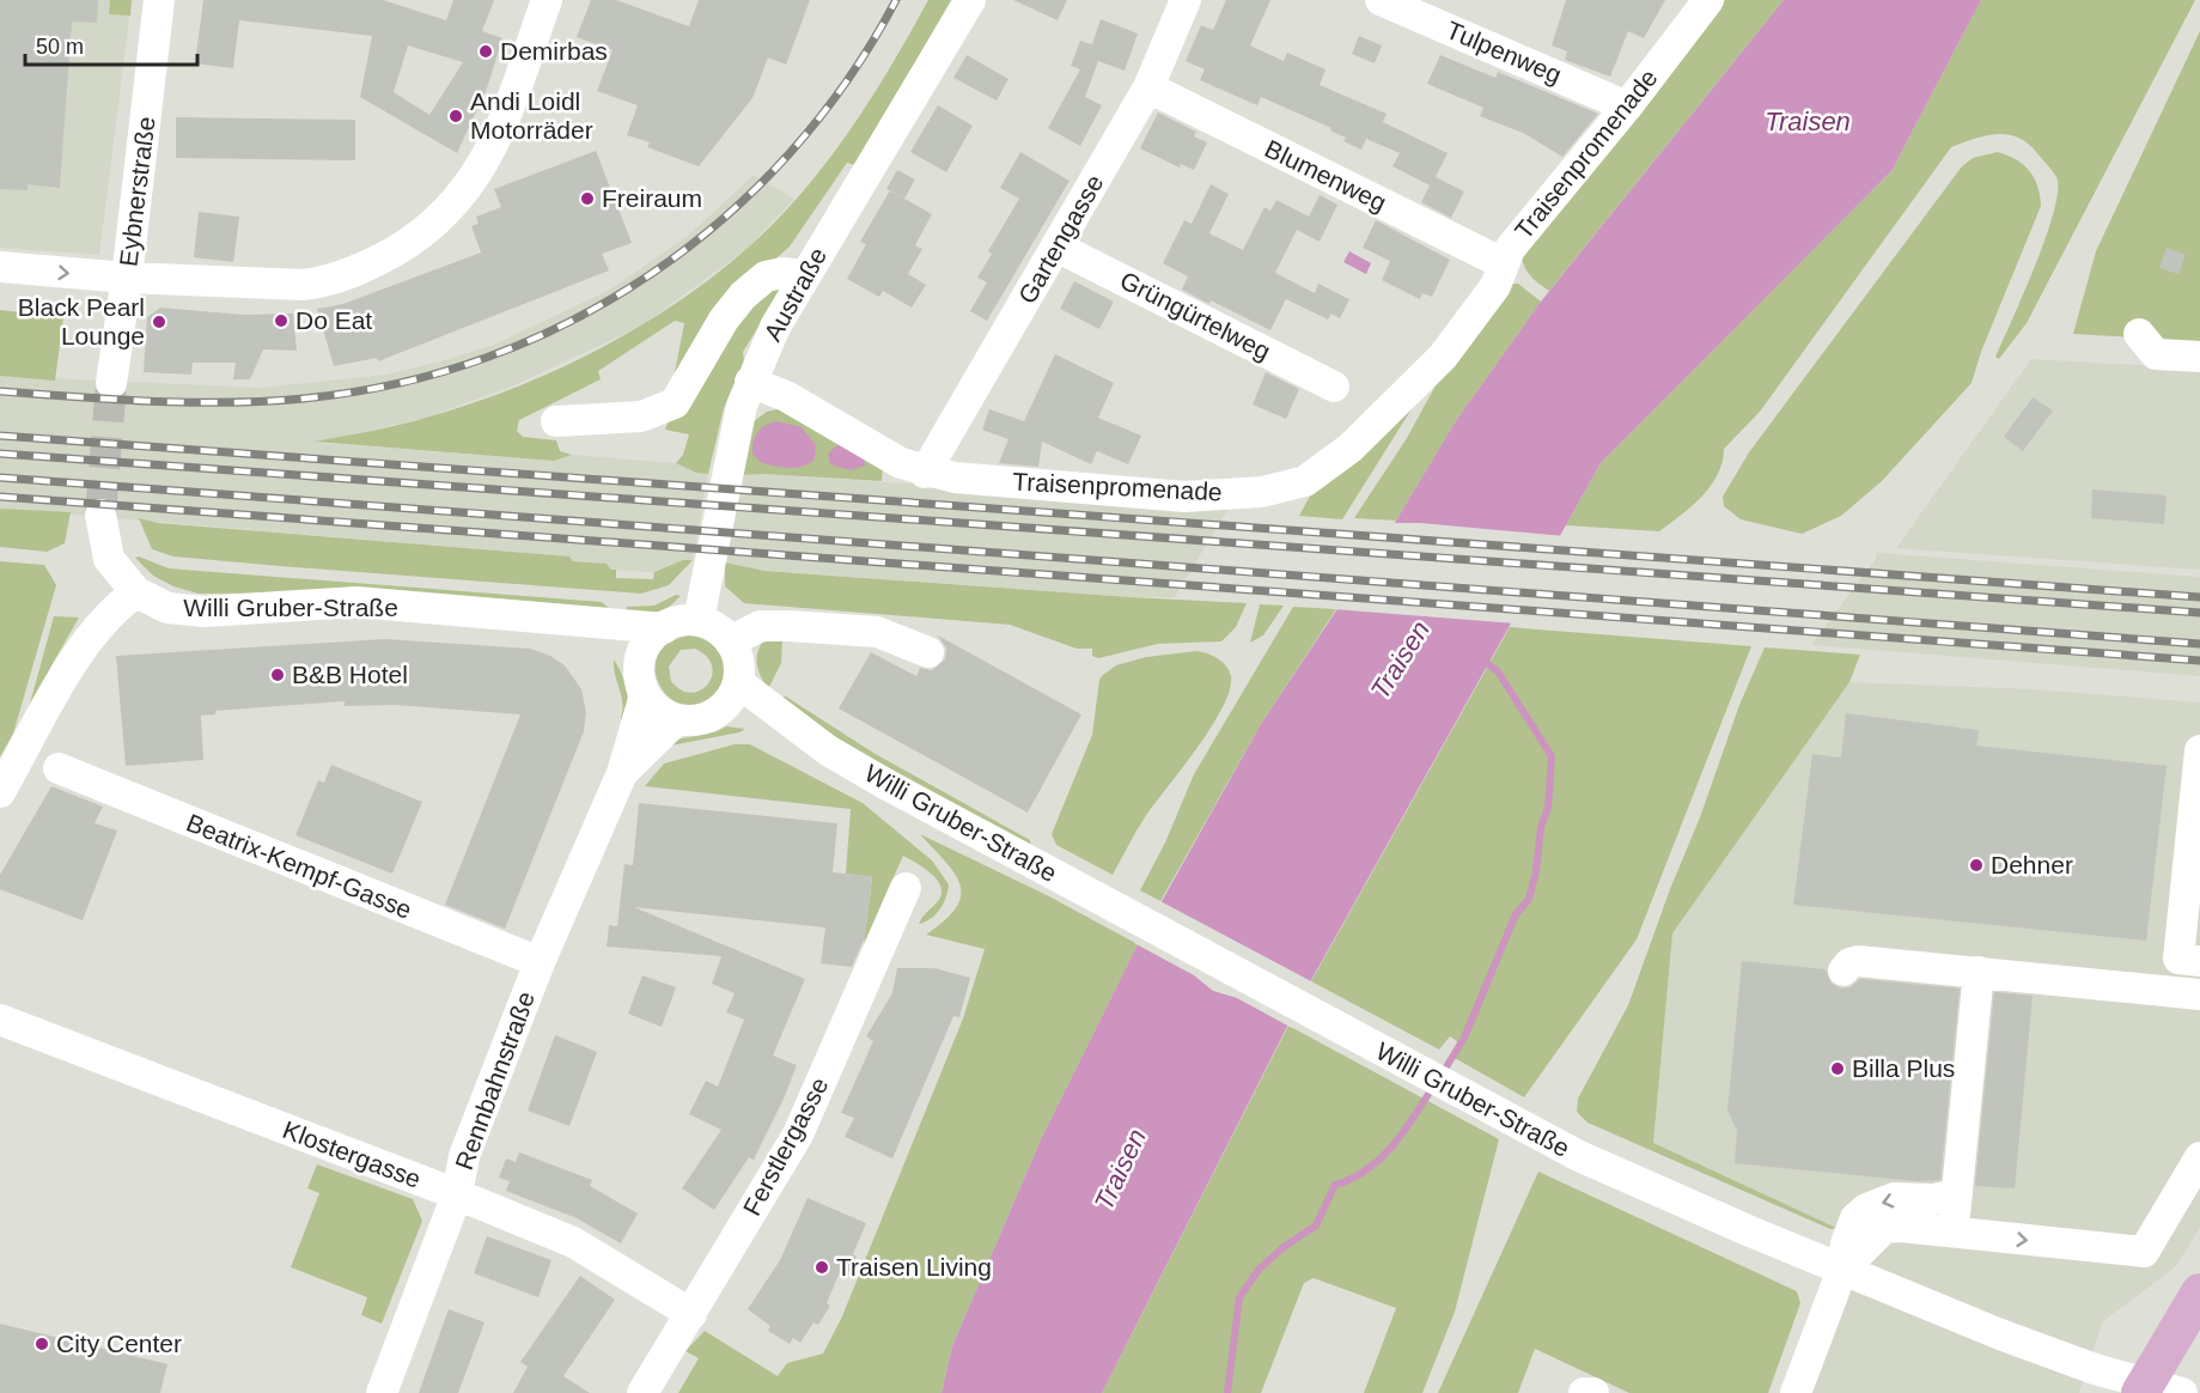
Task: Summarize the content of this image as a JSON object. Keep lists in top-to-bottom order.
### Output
{
  "streets": {
    "street": [
      "Tulpenweg",
      "Traisenpromenade",
      "Blumenweg",
      "Eybnerstraße",
      "Gartengasse",
      "Austraße",
      "Grüngürtelweg",
      "Willi Gruber-Straße",
      "Beatrix-Kempf-Gasse",
      "Rennbahnstraße",
      "Ferstlergasse",
      "Klostergasse"
    ]
  },
  "crossings": [
    ["Tulpenweg", "Traisenpromenade"],
    ["Traisenpromenade", "Blumenweg"],
    ["Traisenpromenade", "Gartengasse"],
    ["Traisenpromenade", "Austraße"],
    ["Blumenweg", "Gartengasse"],
    ["Gartengasse", "Grüngürtelweg"],
    ["Austraße", "Willi Gruber-Straße"],
    ["Austraße", "Rennbahnstraße"],
    ["Willi Gruber-Straße", "Rennbahnstraße"],
    ["Beatrix-Kempf-Gasse", "Rennbahnstraße"],
    ["Rennbahnstraße", "Klostergasse"],
    ["Ferstlergasse", "Klostergasse"]
  ],
  "water": ["Traisen"],
  "places": [
    "Demirbas",
    "Andi Loidl Motorräder",
    "Freiraum",
    "Do Eat",
    "Black Pearl Lounge",
    "B&B Hotel",
    "Dehner",
    "Billa Plus",
    "Traisen Living",
    "City Center"
  ],
  "scale_bar": "50 m"
}
